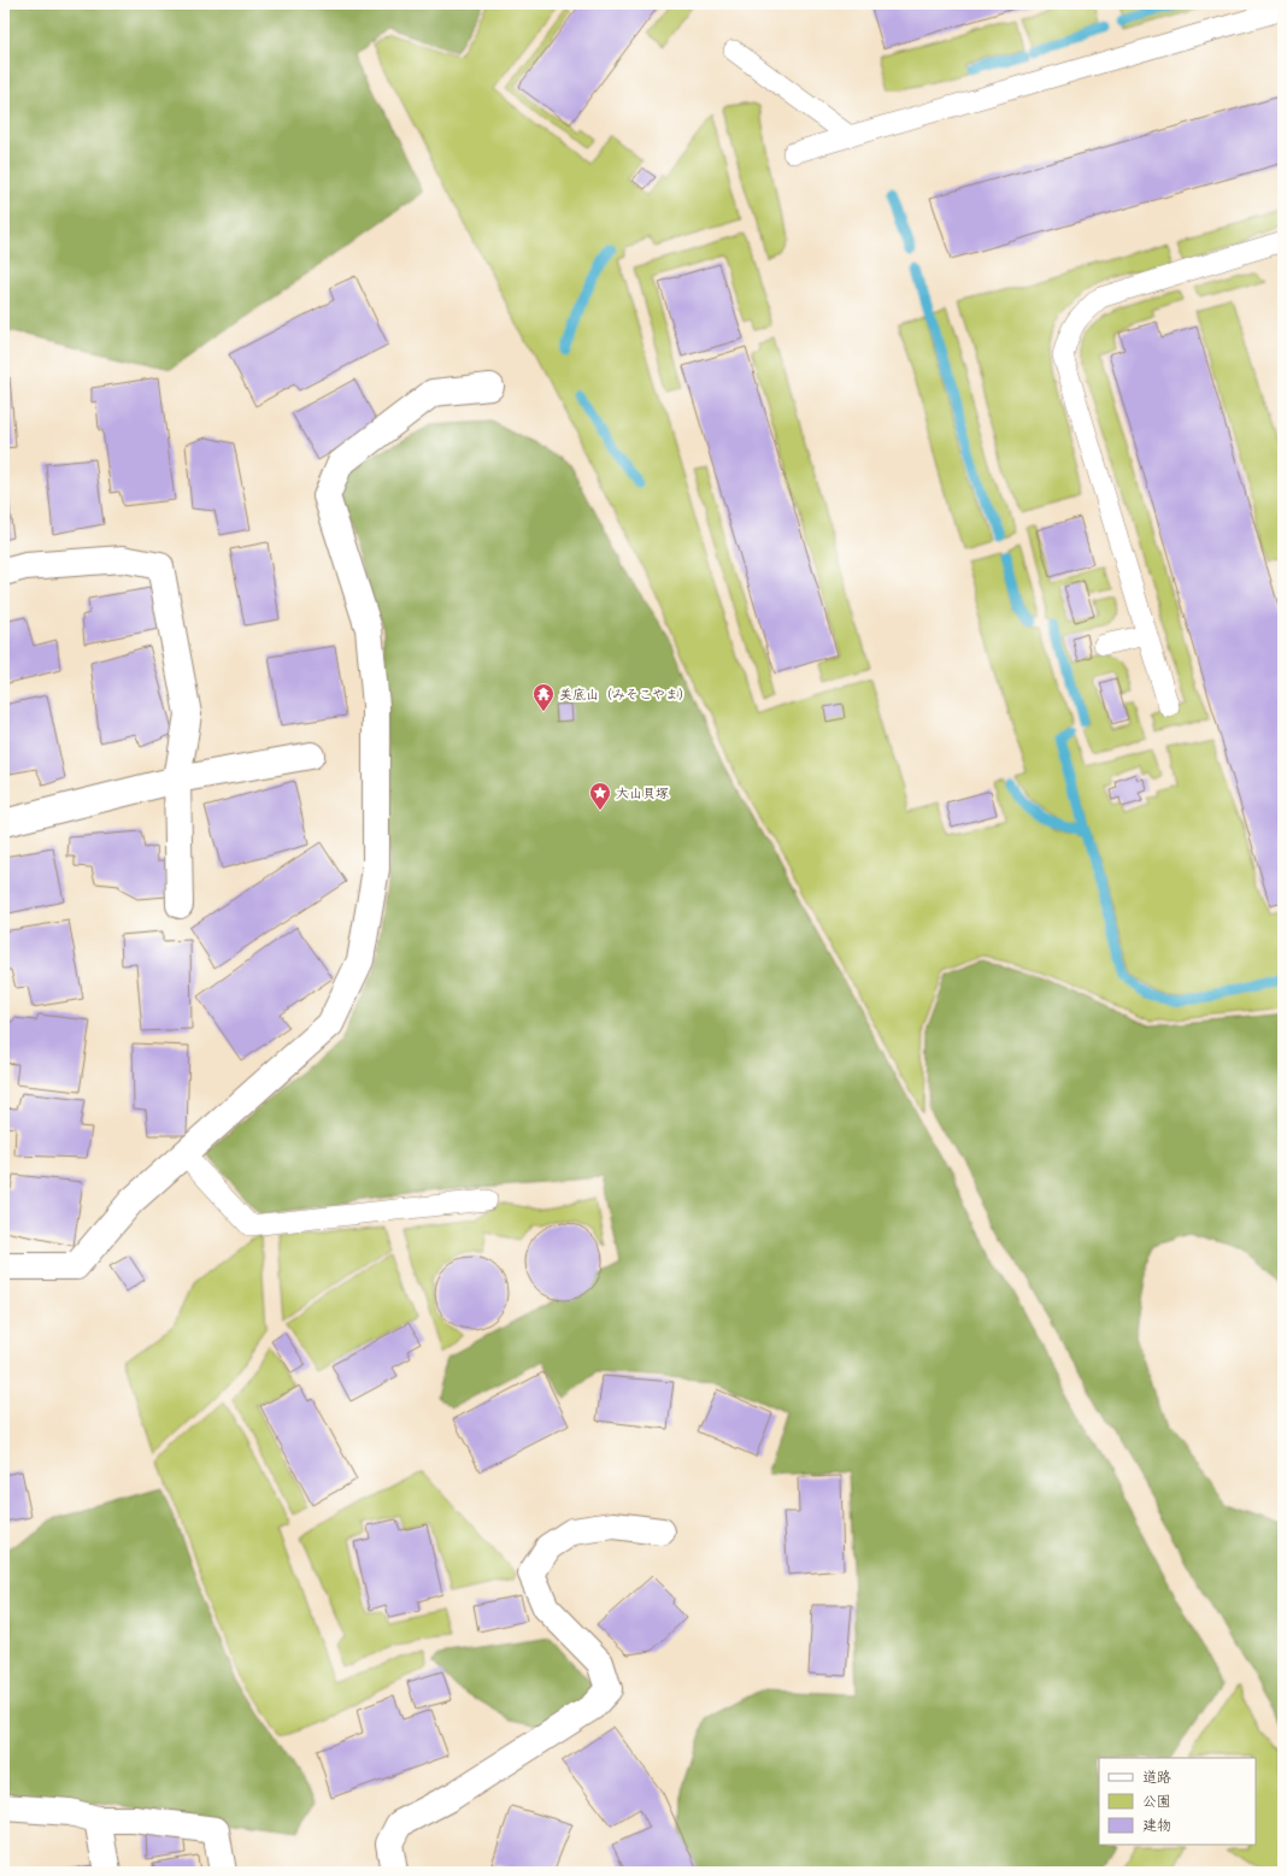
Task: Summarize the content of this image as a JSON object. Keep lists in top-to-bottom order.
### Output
{
  "places": {
    "temple": ["美底山（みそこやま）"],
    "place": ["大山貝塚"]
  },
  "legend": ["道路", "公園", "建物"]
}
